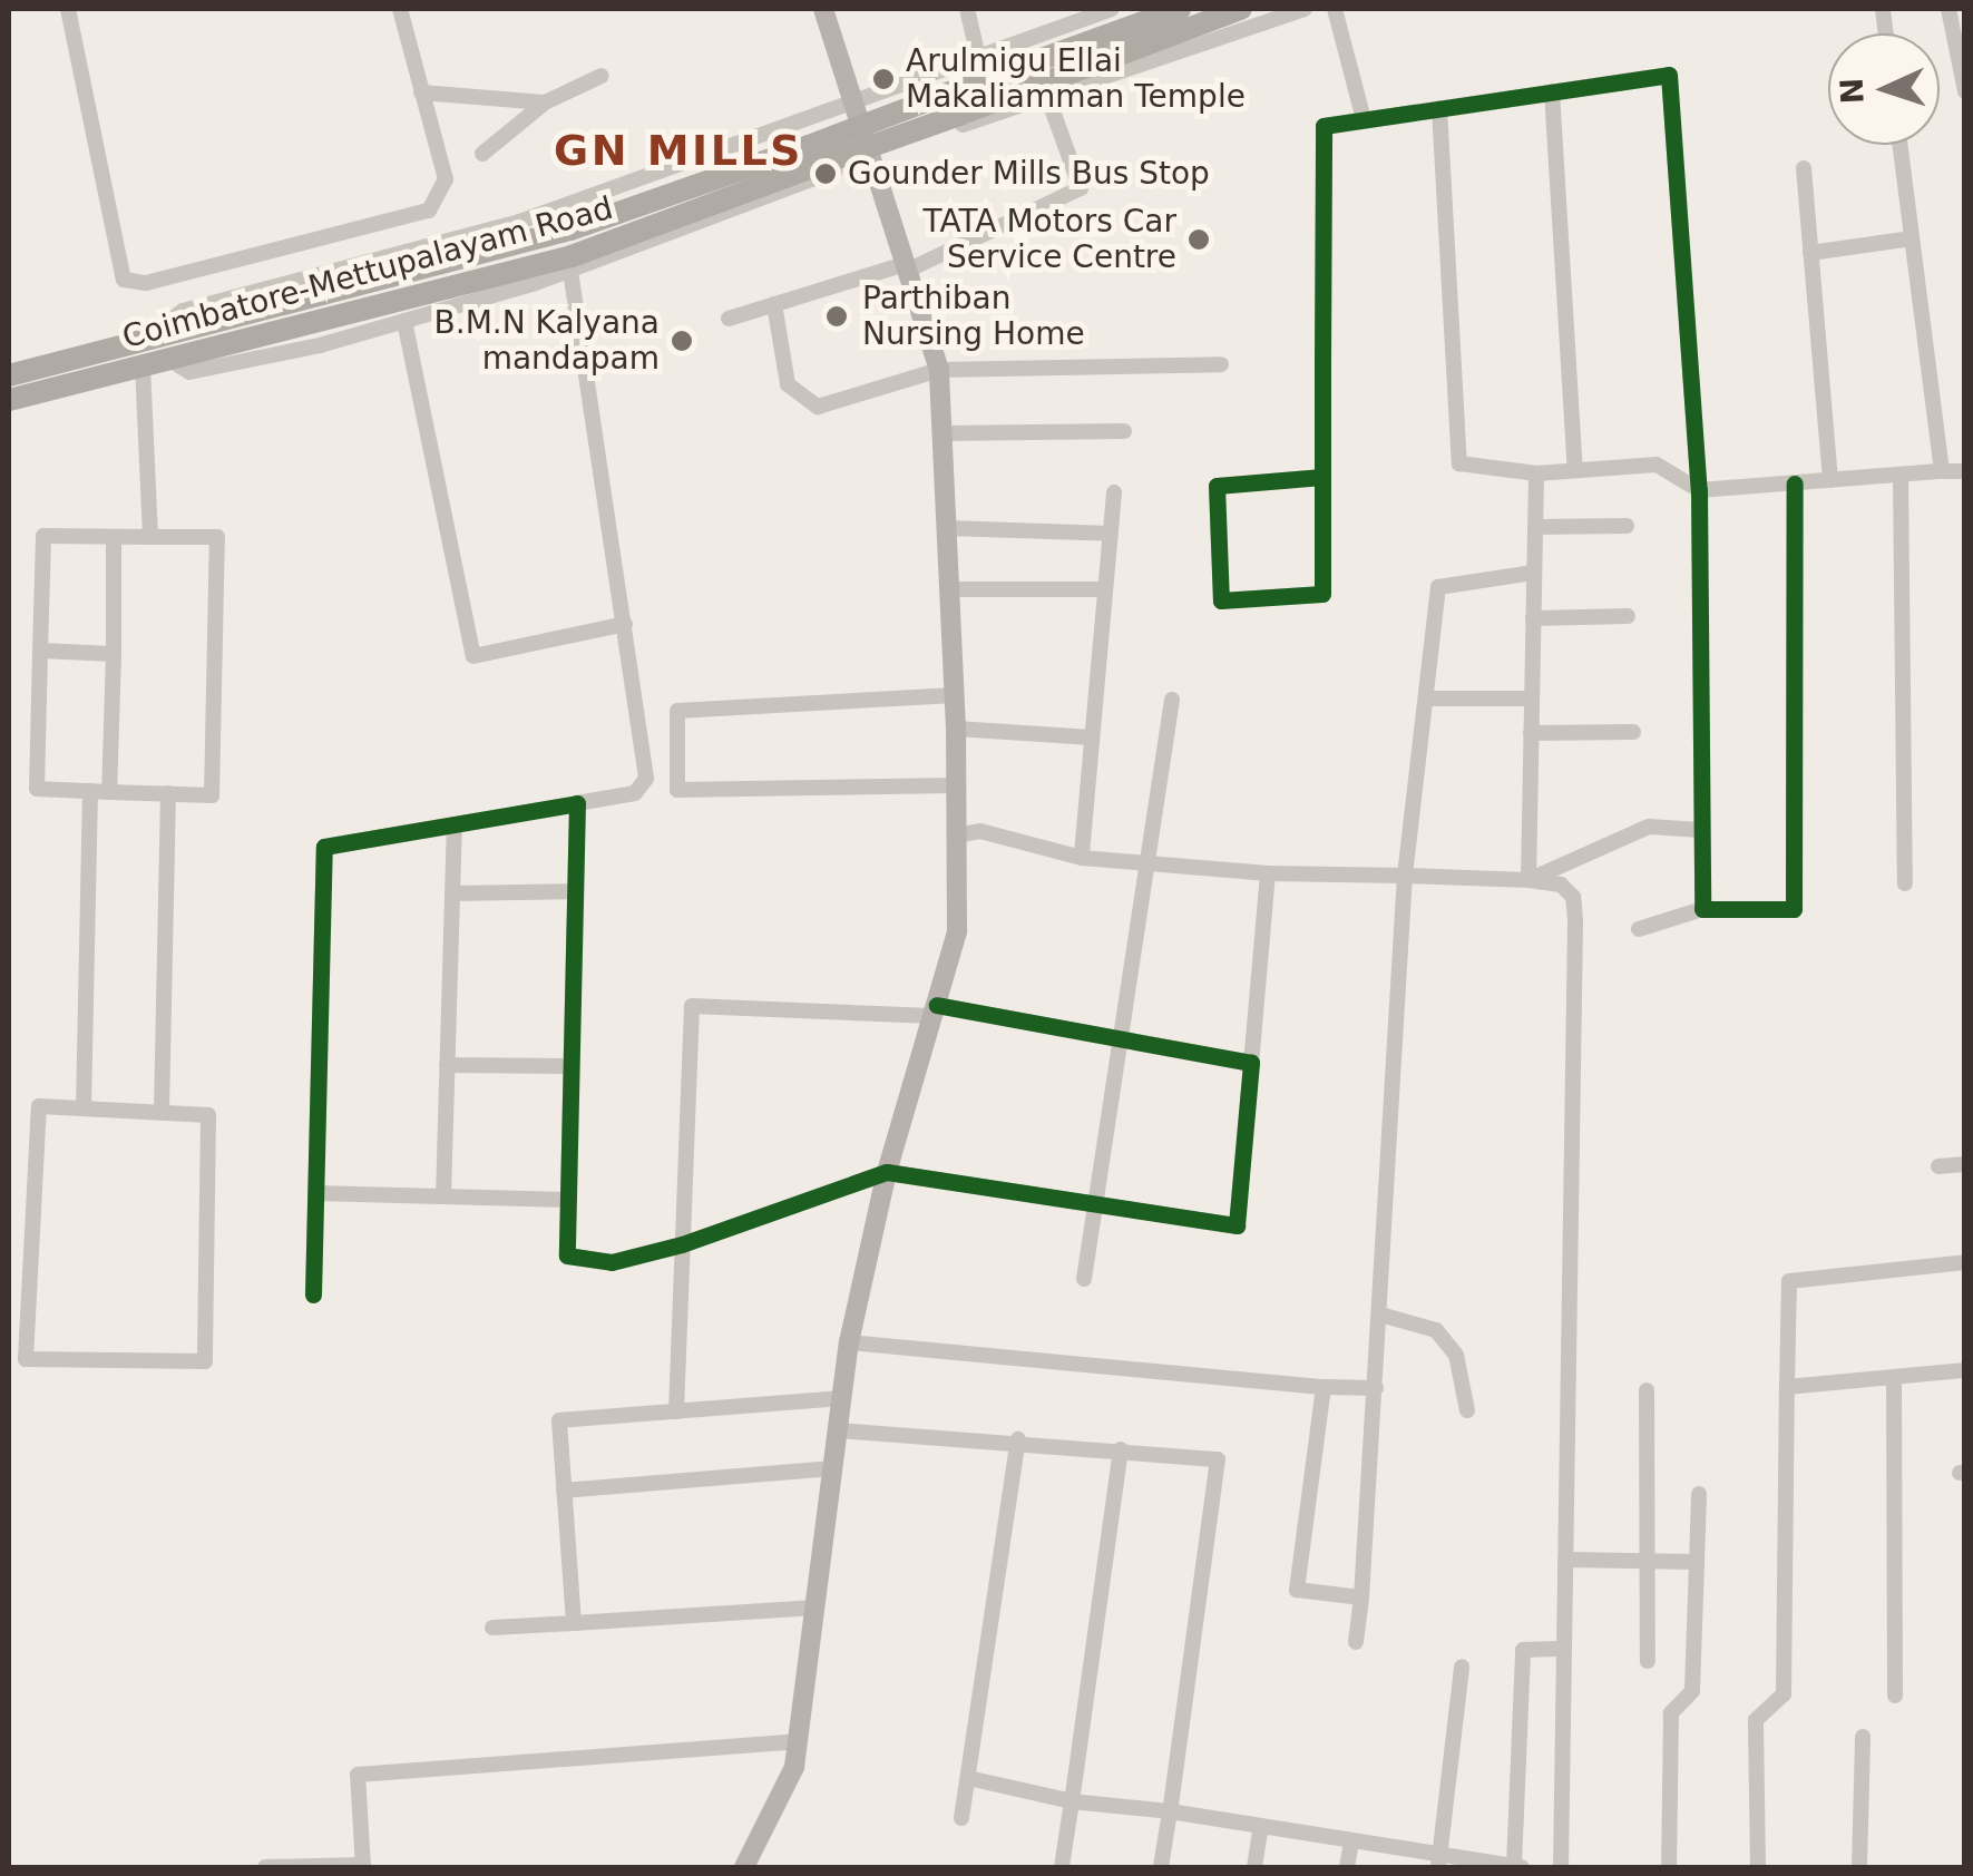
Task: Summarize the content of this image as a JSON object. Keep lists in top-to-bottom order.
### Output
{
  "streets": {
    "highway": ["Coimbatore-Mettupalayam Road"]
  },
  "districts": ["GN MILLS"],
  "places": [
    "Arulmigu Ellai Makaliamman Temple",
    "Gounder Mills Bus Stop",
    "TATA Motors Car Service Centre",
    "Parthiban Nursing Home",
    "B.M.N Kalyana mandapam"
  ],
  "north": "left"
}
